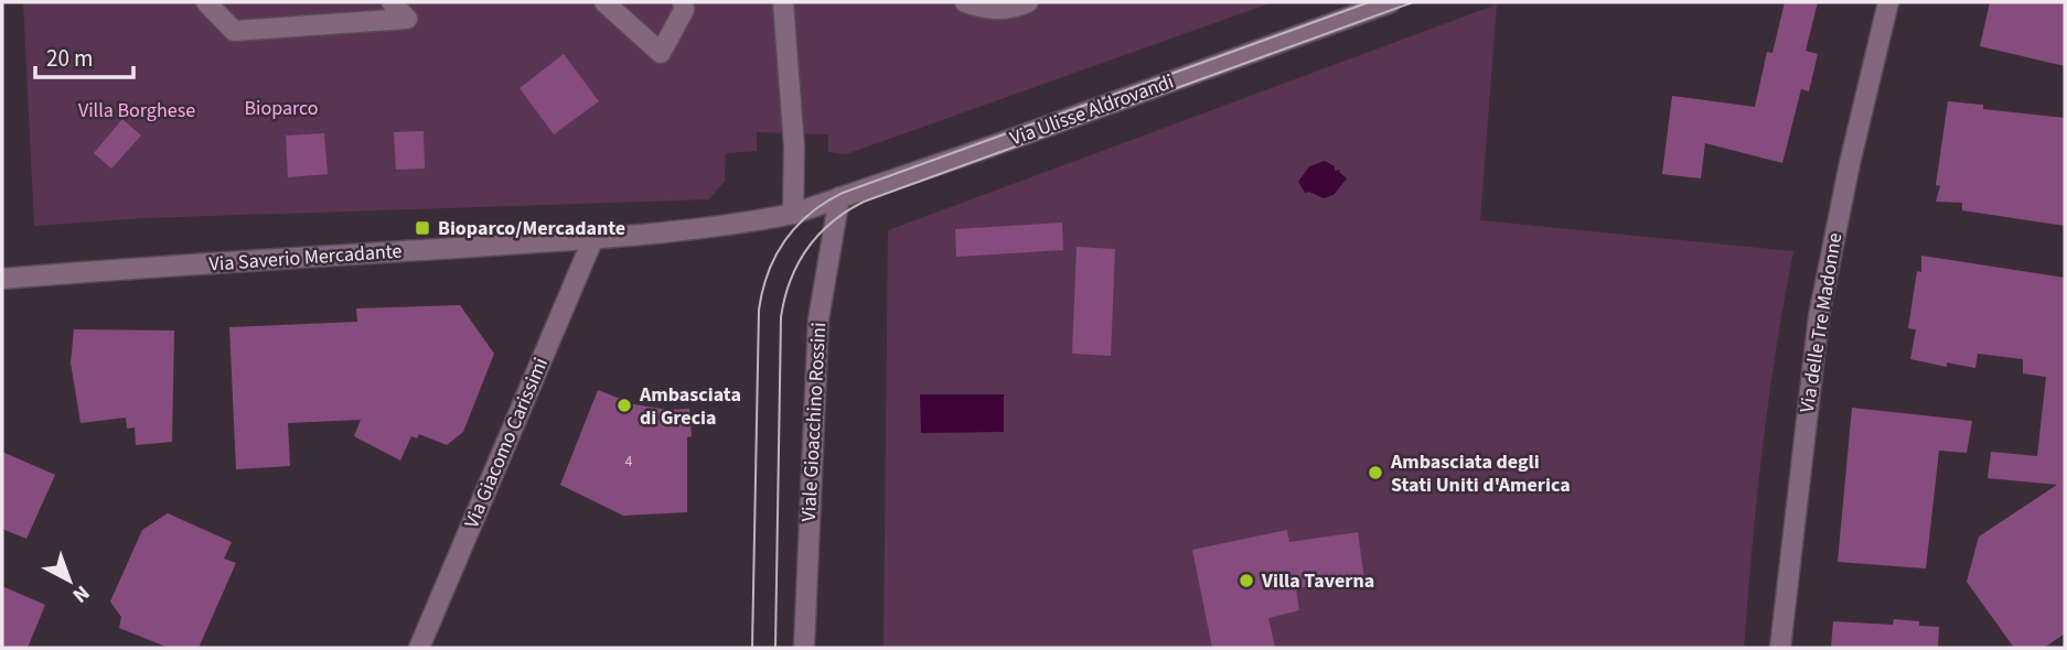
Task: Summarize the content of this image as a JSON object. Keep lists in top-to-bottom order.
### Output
{
  "streets": {
    "street": [
      "Via Ulisse Aldrovandi",
      "Via Saverio Mercadante",
      "Via delle Tre Madonne",
      "Viale Gioacchino Rossini",
      "Via Giacomo Carissimi"
    ]
  },
  "crossings": [
    ["Via Ulisse Aldrovandi", "Via Saverio Mercadante"],
    ["Via Ulisse Aldrovandi", "Viale Gioacchino Rossini"],
    ["Via Saverio Mercadante", "Via Giacomo Carissimi"]
  ],
  "parks": ["Bioparco", "Villa Borghese"],
  "places": {
    "transit": ["Bioparco/Mercadante"],
    "other": ["Ambasciata di Grecia", "Ambasciata degli Stati Uniti d'America", "Villa Taverna"]
  },
  "house_numbers": ["4"],
  "scale_bar": "20 m",
  "north": "bottom right"
}
